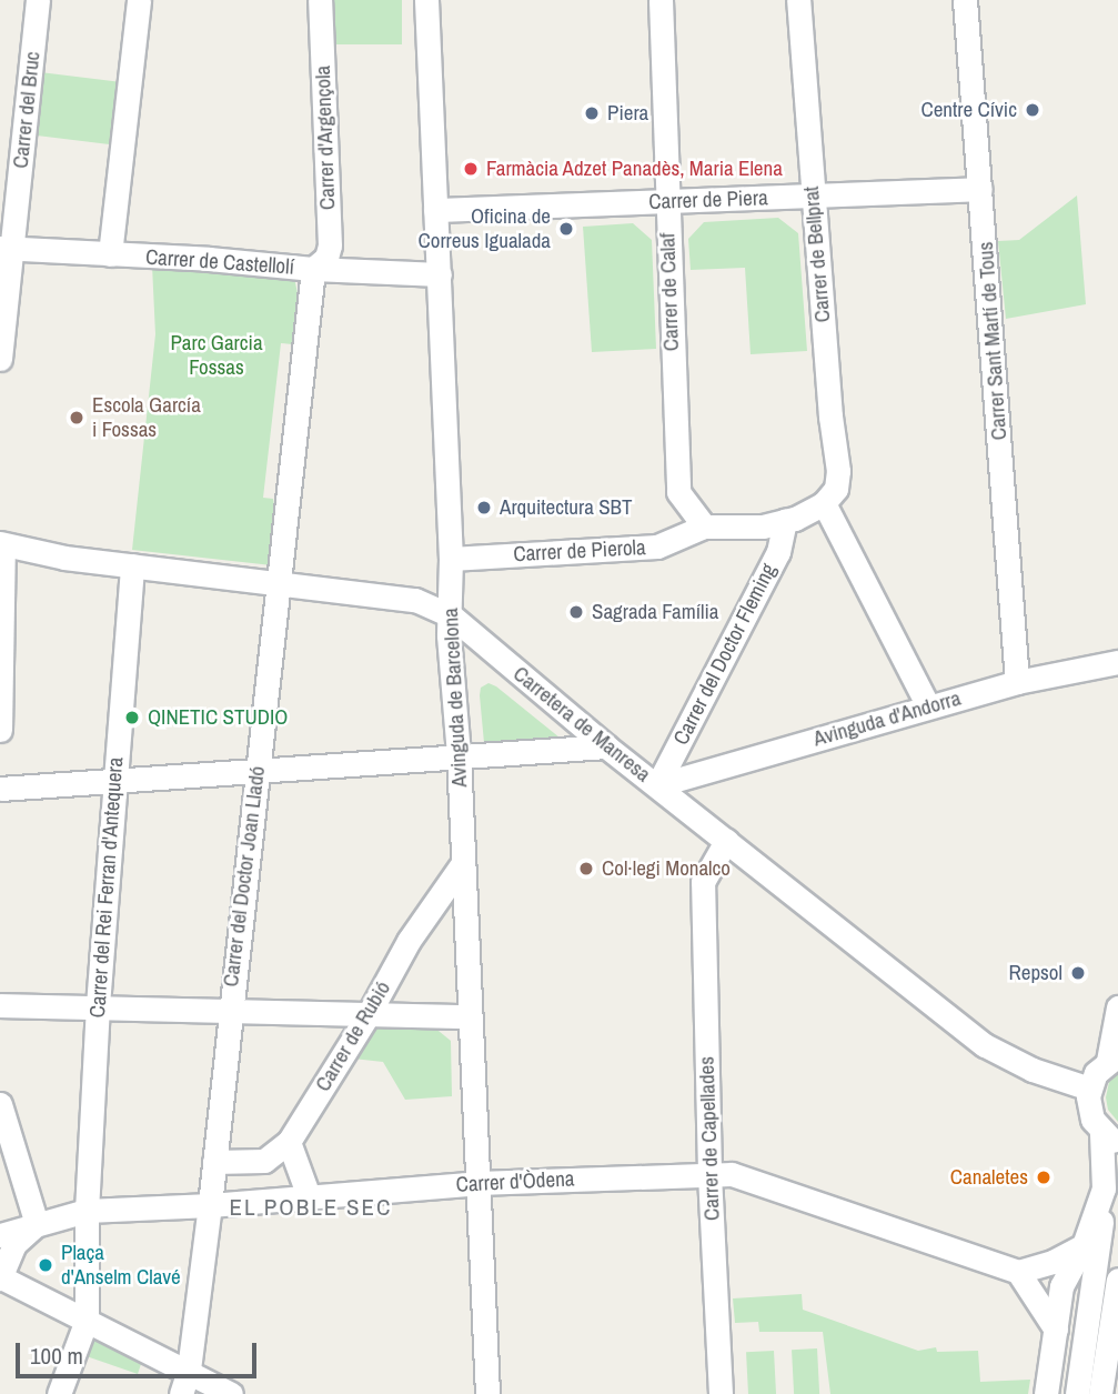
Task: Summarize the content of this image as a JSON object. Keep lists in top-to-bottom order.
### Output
{
  "streets": {
    "street": [
      "Carrer del Bruc",
      "Carrer d'Argençola",
      "Carrer de Piera",
      "Carrer de Bellprat",
      "Carrer de Castellolí",
      "Carrer de Calaf",
      "Carrer Sant Martí de Tous",
      "Carrer de Pierola",
      "Carrer del Doctor Fleming",
      "Avinguda de Barcelona",
      "Avinguda d'Andorra",
      "Carretera de Manresa",
      "Carrer del Doctor Joan Lladó",
      "Carrer del Rei Ferran d'Antequera",
      "Carrer de Rubió",
      "Carrer de Capellades",
      "Carrer d'Òdena"
    ]
  },
  "crossings": [
    ["Carrer del Bruc", "Carrer de Castellolí"],
    ["Carrer d'Argençola", "Carrer de Castellolí"],
    ["Carrer d'Argençola", "Carrer del Doctor Joan Lladó"],
    ["Carrer de Piera", "Carrer de Bellprat"],
    ["Carrer de Piera", "Carrer de Calaf"],
    ["Carrer de Piera", "Carrer Sant Martí de Tous"],
    ["Carrer de Piera", "Avinguda de Barcelona"],
    ["Carrer de Castellolí", "Avinguda de Barcelona"],
    ["Carrer de Castellolí", "Carrer del Doctor Joan Lladó"],
    ["Carrer de Calaf", "Carrer de Pierola"],
    ["Carrer Sant Martí de Tous", "Avinguda d'Andorra"],
    ["Carrer de Pierola", "Avinguda de Barcelona"],
    ["Carrer del Doctor Fleming", "Avinguda d'Andorra"],
    ["Carrer del Doctor Fleming", "Carretera de Manresa"],
    ["Avinguda de Barcelona", "Carretera de Manresa"],
    ["Avinguda de Barcelona", "Carrer de Rubió"],
    ["Avinguda de Barcelona", "Carrer d'Òdena"],
    ["Avinguda d'Andorra", "Carretera de Manresa"],
    ["Carretera de Manresa", "Carrer del Doctor Joan Lladó"],
    ["Carretera de Manresa", "Carrer del Rei Ferran d'Antequera"],
    ["Carrer del Doctor Joan Lladó", "Carrer de Rubió"],
    ["Carrer del Doctor Joan Lladó", "Carrer d'Òdena"],
    ["Carrer del Rei Ferran d'Antequera", "Carrer d'Òdena"],
    ["Carrer de Capellades", "Carrer d'Òdena"]
  ],
  "districts": ["EL POBLE SEC"],
  "parks": ["Parc Garcia Fossas"],
  "places": [
    "Centre Cívic",
    "Piera",
    "Farmàcia Adzet Panadès, Maria Elena",
    "Oficina de Correus Igualada",
    "Escola García i Fossas",
    "Arquitectura SBT",
    "Sagrada Família",
    "QINETIC STUDIO",
    "Col·legi Monalco",
    "Repsol",
    "Canaletes",
    "Plaça d'Anselm Clavé"
  ],
  "scale_bar": "100 m"
}
